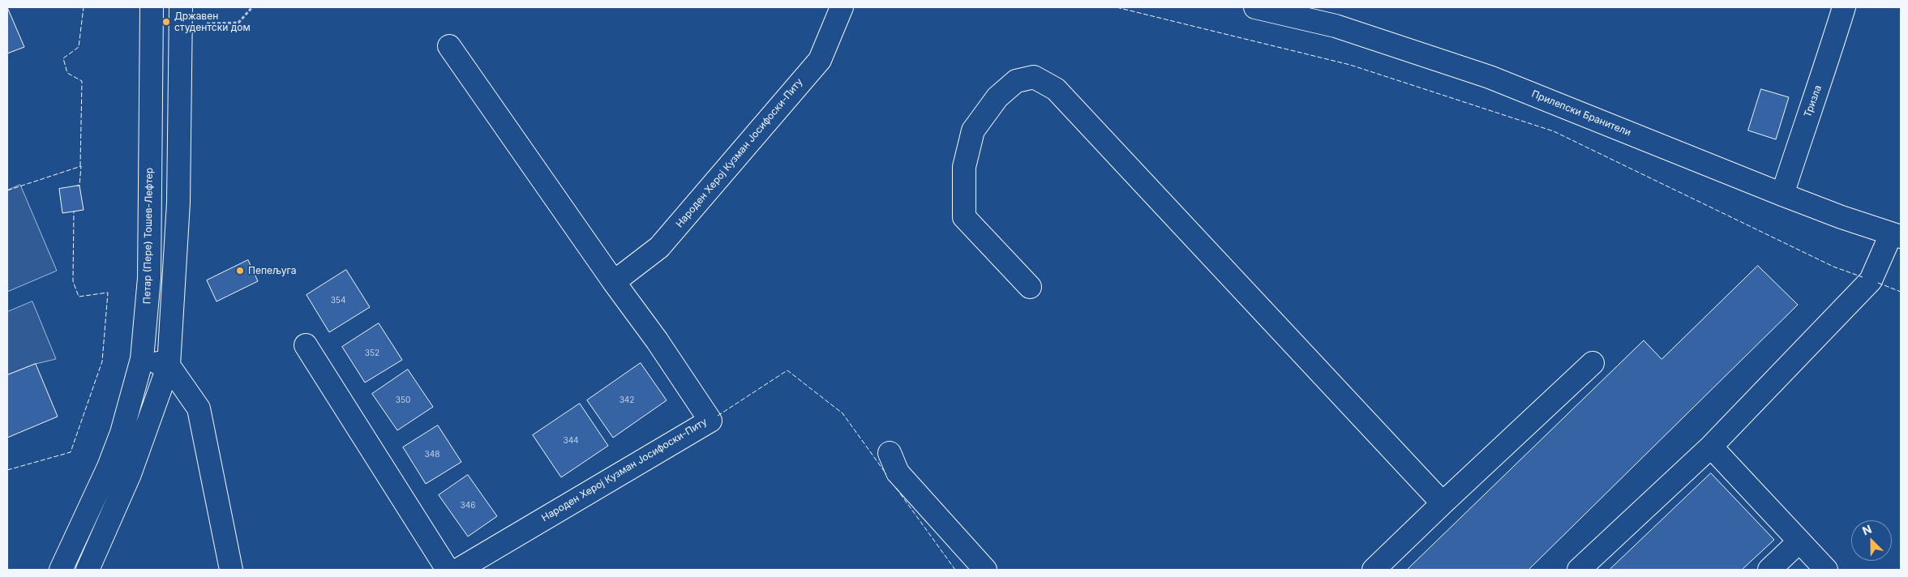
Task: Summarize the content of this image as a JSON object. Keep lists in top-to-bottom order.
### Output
{
  "streets": {
    "street": [
      "Тризла",
      "Прилепски Бранители",
      "Народен Херој Кузман Јосифоски-Питу",
      "Петар (Пере) Тошев-Лефтер"
    ]
  },
  "crossings": [
    ["Тризла", "Прилепски Бранители"]
  ],
  "places": ["Државен студентски дом", "Пепељуга"],
  "house_numbers": [
    "354",
    "352",
    "350",
    "342",
    "344",
    "348",
    "346"
  ],
  "north": "top left"
}
